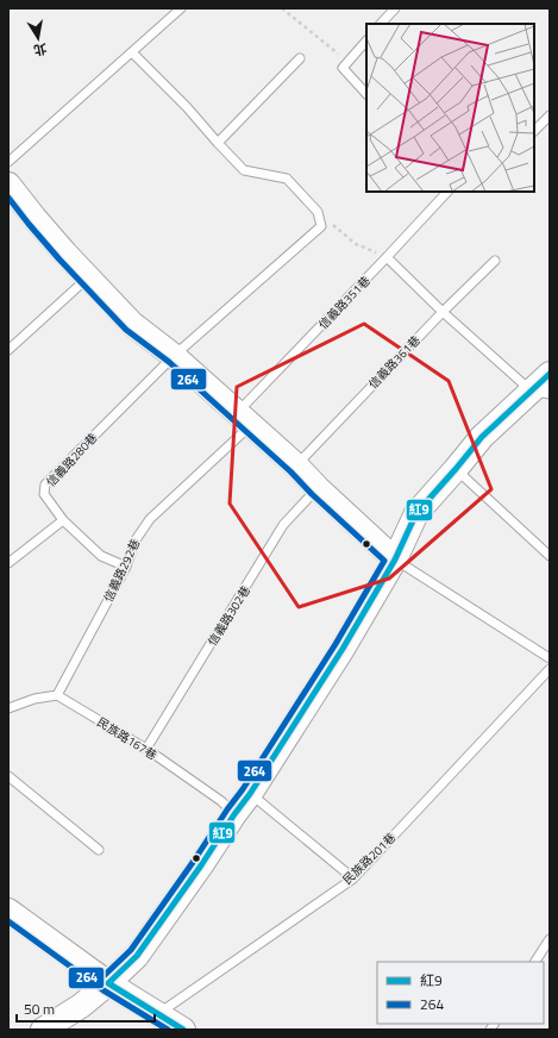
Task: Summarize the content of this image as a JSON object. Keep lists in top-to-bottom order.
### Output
{
  "streets": {
    "lane": [
      "信義路351巷",
      "信義路361巷",
      "信義路280巷",
      "信義路292巷",
      "信義路302巷",
      "民族路167巷",
      "民族路201巷"
    ]
  },
  "crossings": [
    ["信義路351巷", "信義路292巷"],
    ["信義路280巷", "信義路292巷"],
    ["信義路292巷", "民族路167巷"],
    ["信義路302巷", "民族路167巷"]
  ],
  "lines": ["transit line 264", "transit line 紅9"],
  "legend": ["紅9", "264"],
  "scale_bar": "50 m",
  "north": "bottom"
}
